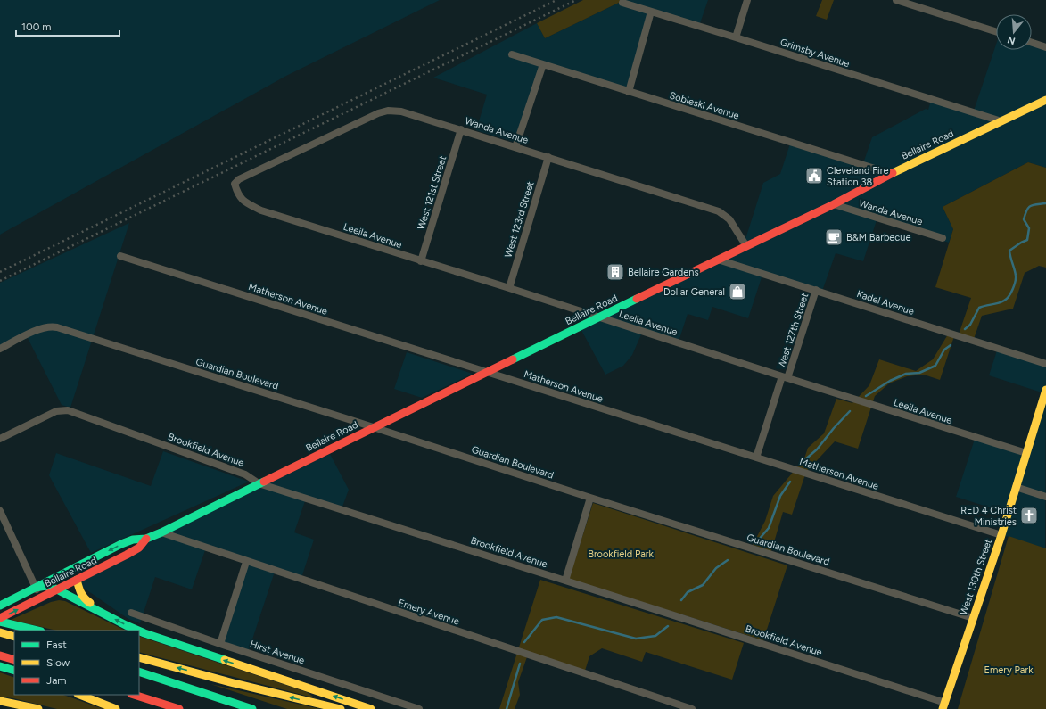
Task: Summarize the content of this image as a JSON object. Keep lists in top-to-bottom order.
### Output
{
  "streets": {
    "main road": ["Bellaire Road", "West 130th Street"],
    "street": [
      "Grimsby Avenue",
      "Sobieski Avenue",
      "Wanda Avenue",
      "West 121st Street",
      "West 123rd Street",
      "Leeila Avenue",
      "Matherson Avenue",
      "Kadel Avenue",
      "West 127th Street",
      "Guardian Boulevard",
      "Brookfield Avenue",
      "Emery Avenue",
      "Hirst Avenue"
    ]
  },
  "crossings": [
    ["Grimsby Avenue", "Bellaire Road"],
    ["Sobieski Avenue", "Bellaire Road"],
    ["Wanda Avenue", "Bellaire Road"],
    ["Wanda Avenue", "West 121st Street"],
    ["Wanda Avenue", "West 123rd Street"],
    ["Wanda Avenue", "Leeila Avenue"],
    ["Bellaire Road", "Leeila Avenue"],
    ["Bellaire Road", "Matherson Avenue"],
    ["Bellaire Road", "Kadel Avenue"],
    ["Bellaire Road", "Guardian Boulevard"],
    ["Bellaire Road", "Brookfield Avenue"],
    ["Bellaire Road", "Emery Avenue"],
    ["West 121st Street", "Leeila Avenue"],
    ["West 123rd Street", "Leeila Avenue"],
    ["Leeila Avenue", "West 127th Street"],
    ["Leeila Avenue", "West 130th Street"],
    ["Matherson Avenue", "West 127th Street"],
    ["Matherson Avenue", "West 130th Street"],
    ["Kadel Avenue", "West 127th Street"],
    ["Guardian Boulevard", "West 130th Street"],
    ["Brookfield Avenue", "West 130th Street"]
  ],
  "parks": ["Brookfield Park", "Emery Park"],
  "places": {
    "public building": ["Cleveland Fire Station 38"],
    "cafe": ["B&M Barbecue"],
    "building": ["Bellaire Gardens"],
    "shop": ["Dollar General"],
    "church": ["RED 4 Christ Ministries"]
  },
  "legend": ["Fast", "Slow", "Jam"],
  "scale_bar": "100 m",
  "north": "bottom"
}
